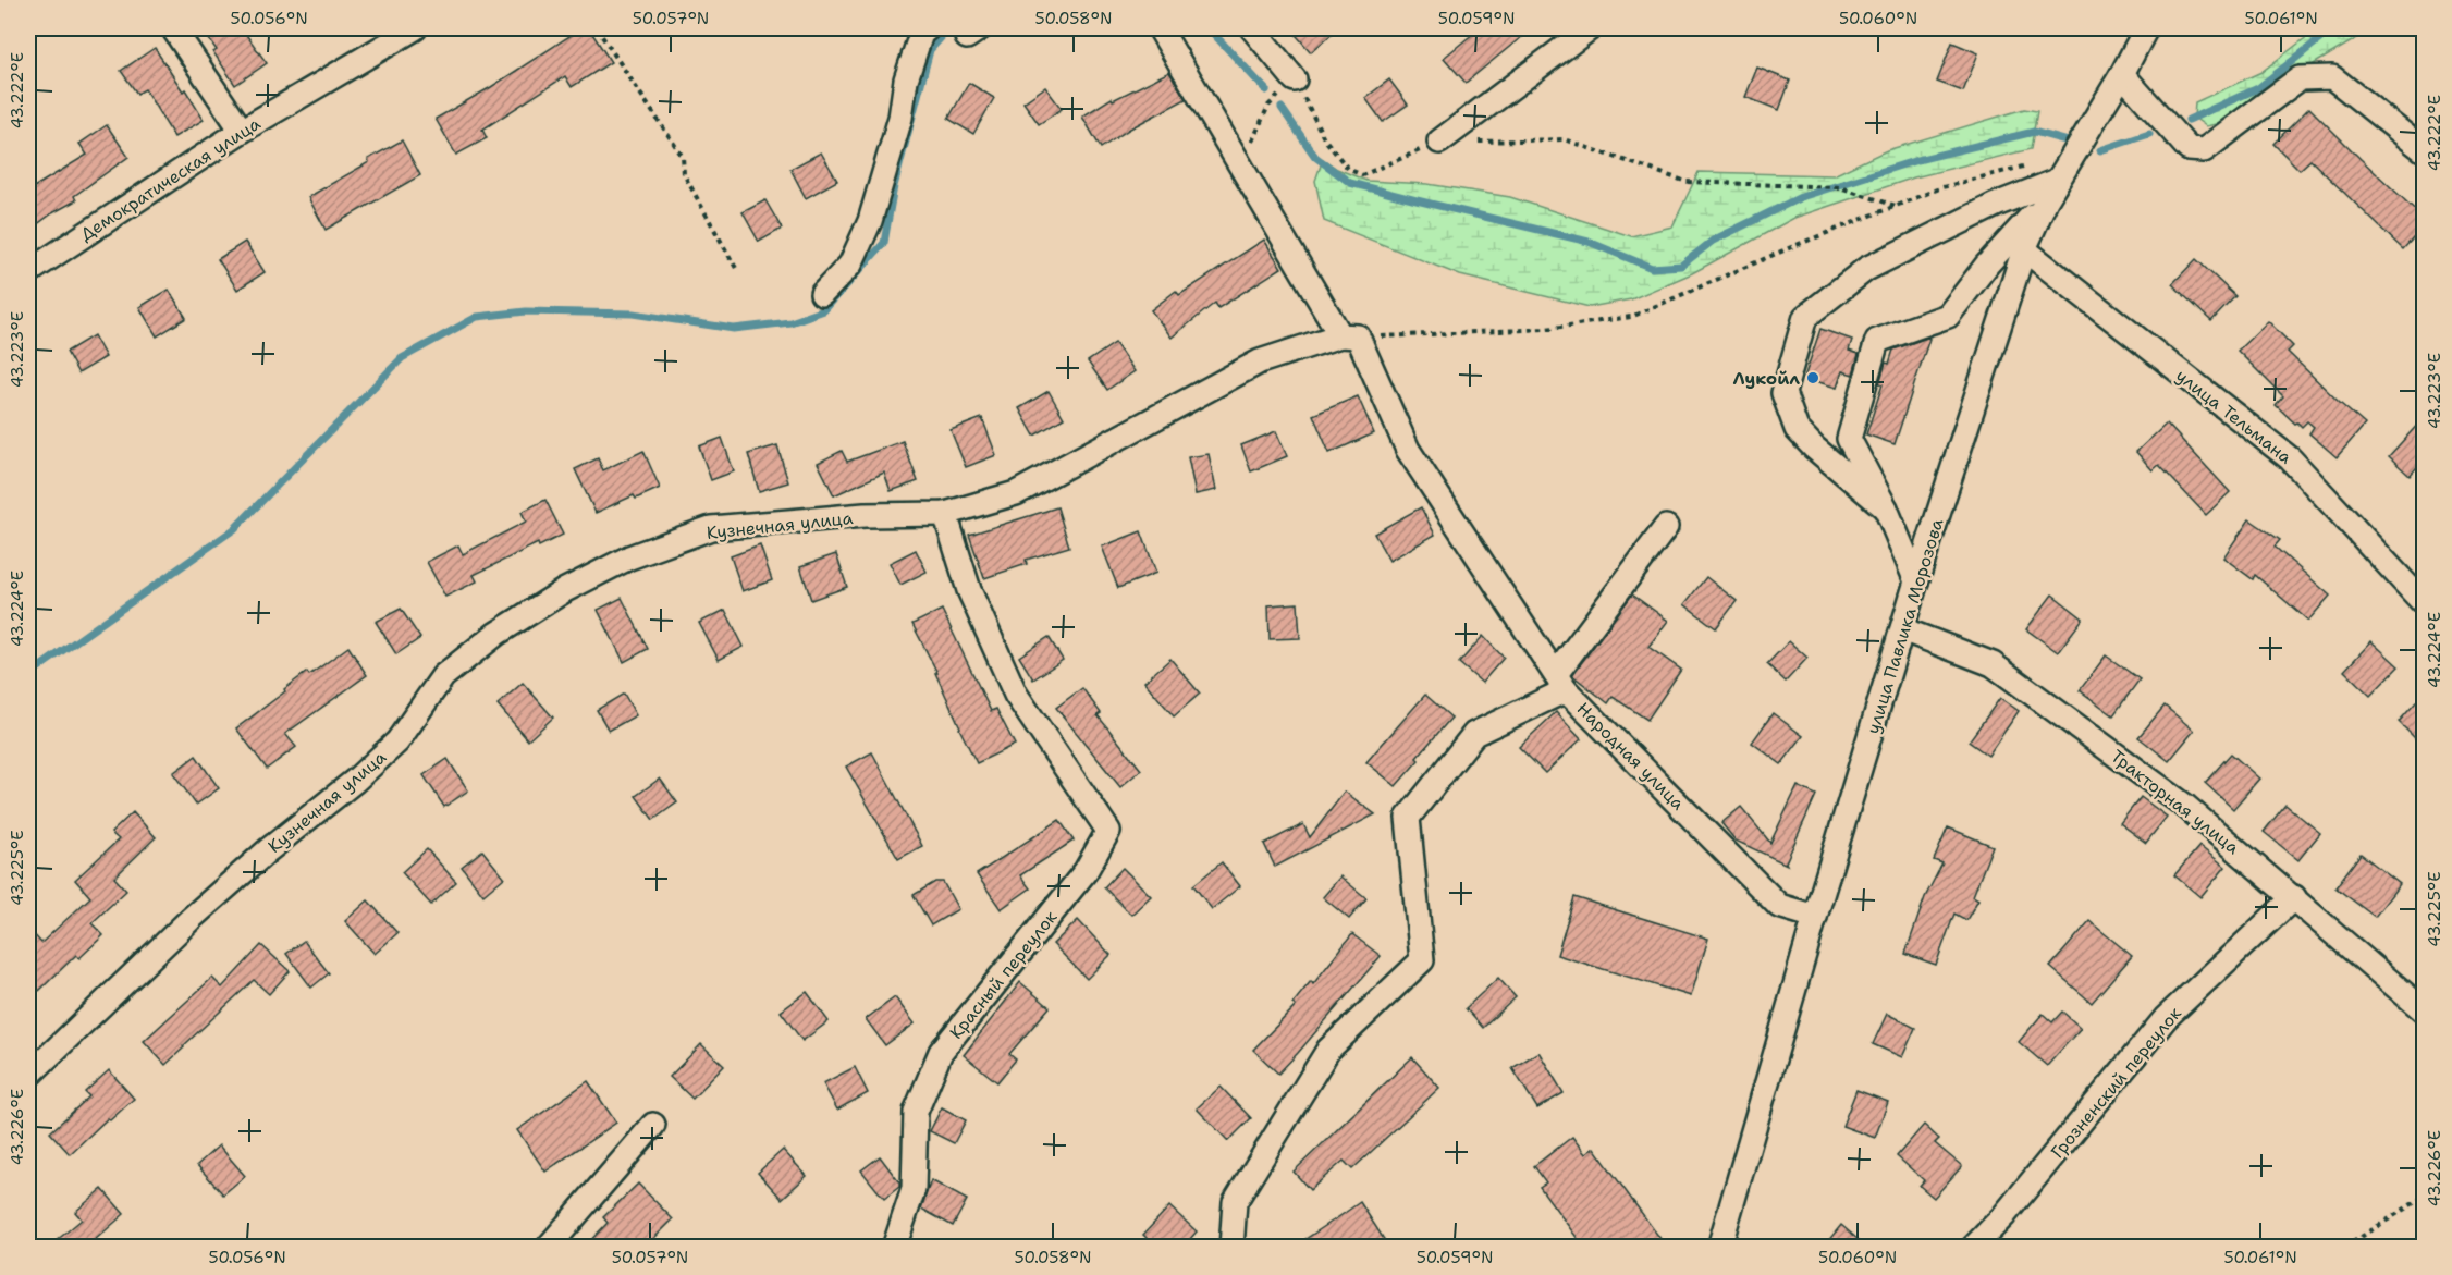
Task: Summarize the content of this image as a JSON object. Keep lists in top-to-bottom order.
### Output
{
  "streets": {
    "street": [
      "Демократическая улица",
      "улица Тельмана",
      "Кузнечная улица",
      "улица Павлика Морозова",
      "Народная улица",
      "Тракторная улица",
      "Красный переулок",
      "Грозненский переулок"
    ]
  },
  "crossings": [
    ["улица Тельмана", "улица Павлика Морозова"],
    ["Кузнечная улица", "Красный переулок"],
    ["улица Павлика Морозова", "Народная улица"],
    ["улица Павлика Морозова", "Тракторная улица"],
    ["Тракторная улица", "Грозненский переулок"]
  ],
  "places": ["Лукойл"],
  "coordinates": [
    "50.056°N",
    "50.057°N",
    "50.058°N",
    "50.059°N",
    "50.060°N",
    "50.061°N",
    "43.222°E",
    "43.223°E",
    "43.224°E",
    "43.225°E",
    "43.226°E"
  ]
}
